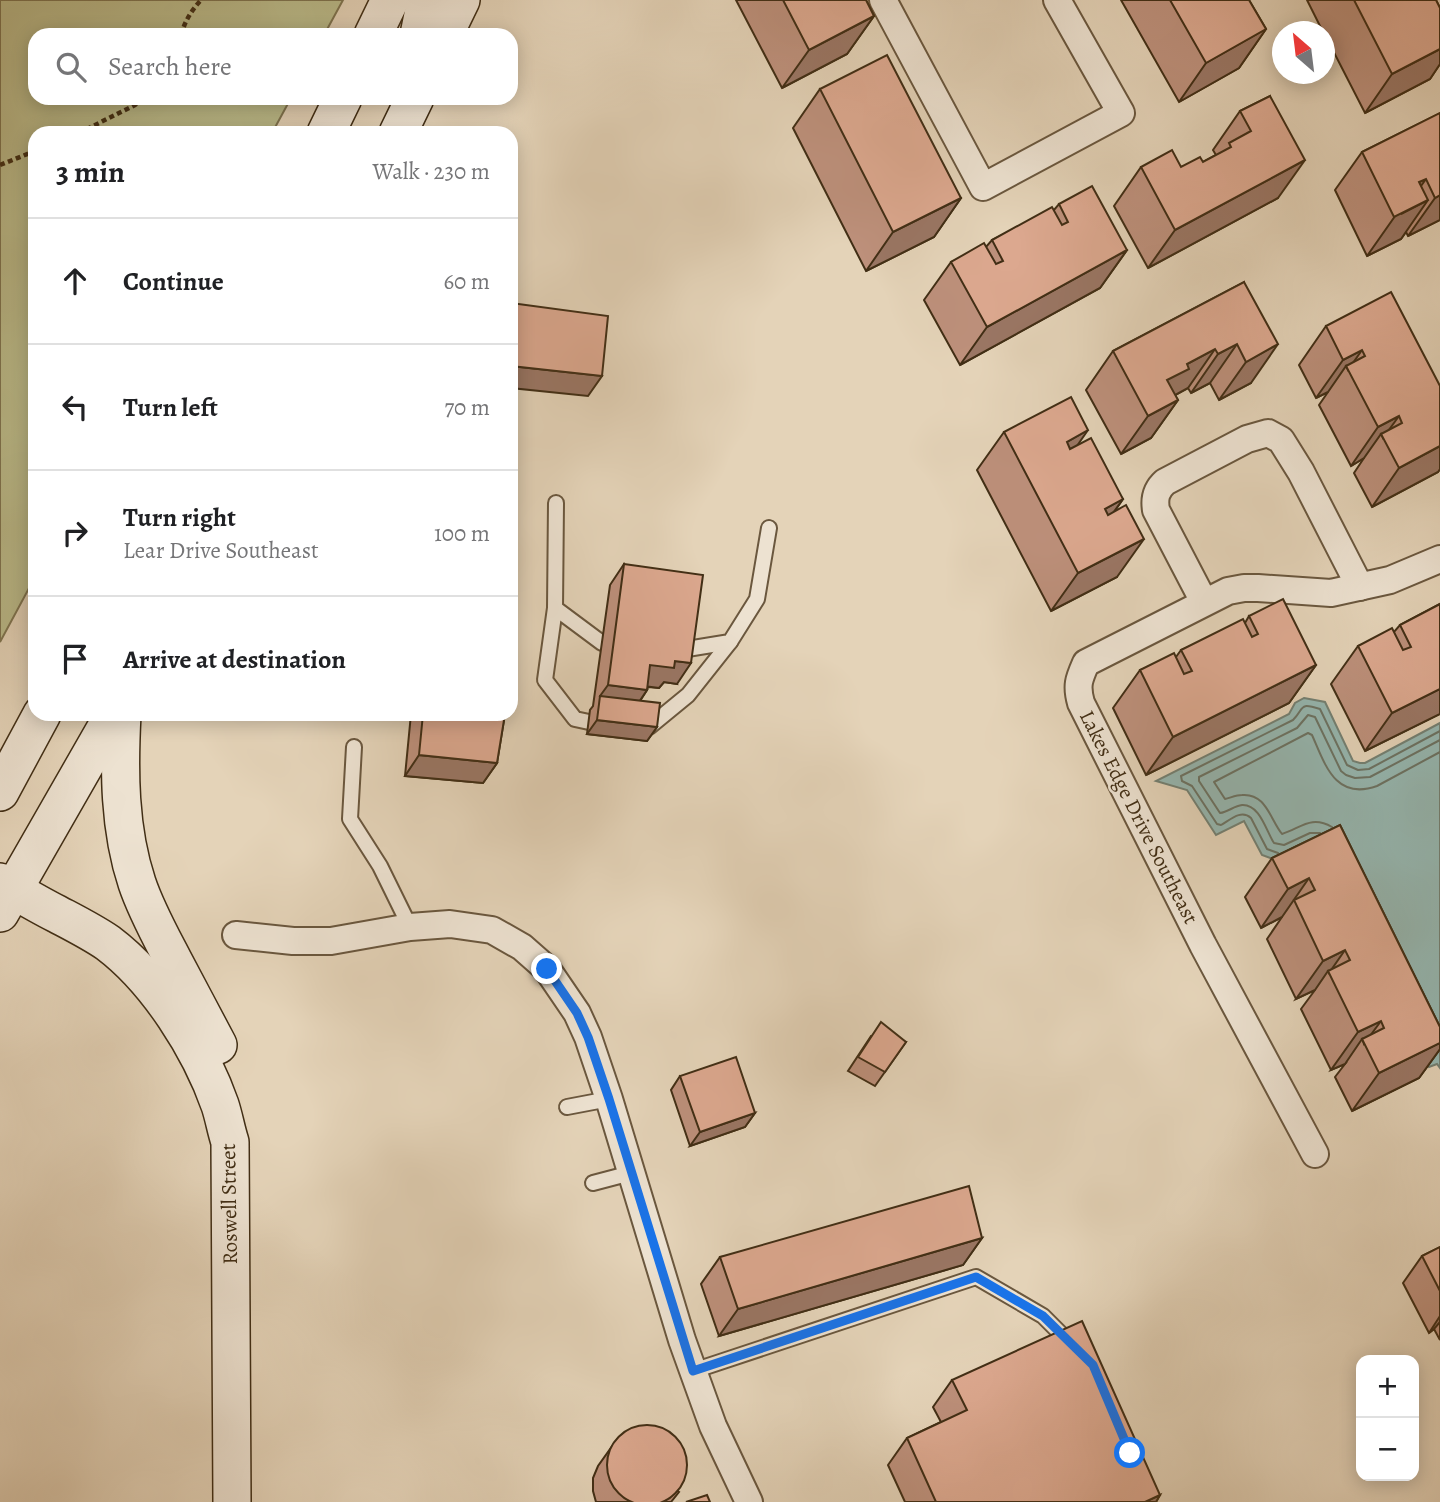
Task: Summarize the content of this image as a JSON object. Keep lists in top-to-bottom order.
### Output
{
  "streets": {
    "main road": ["Roswell Street"],
    "street": ["Lakes Edge Drive Southeast"]
  },
  "north": "top left",
  "page": {
    "search": "Search here",
    "heading": ["3 min", "Walk · 230 m"],
    "list": [
      ["Continue", "60 m"],
      ["Turn left", "70 m"],
      ["Turn right", "Lear Drive Southeast", "100 m"],
      "Arrive at destination"
    ],
    "map_buttons": ["+", "−"]
  }
}
